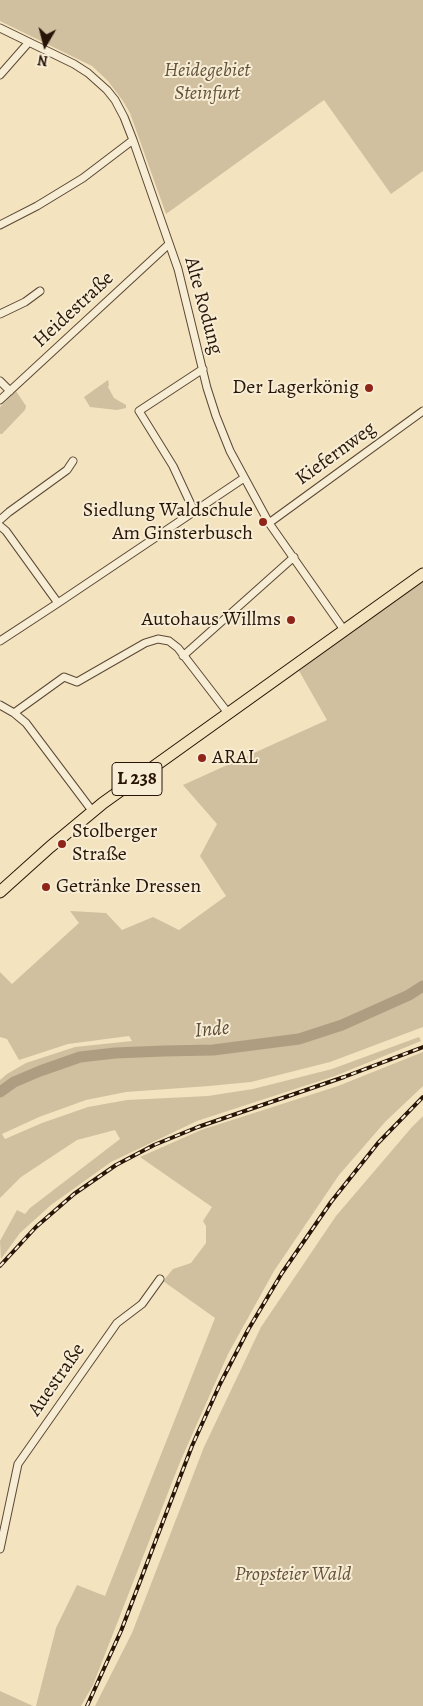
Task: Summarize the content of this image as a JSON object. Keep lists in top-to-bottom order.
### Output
{
  "streets": {
    "main road": ["L 238"],
    "street": [
      "Alte Rodung",
      "Heidestraße",
      "Kiefernweg",
      "Auestraße"
    ]
  },
  "crossings": [
    ["Alte Rodung", "Heidestraße"],
    ["Alte Rodung", "Kiefernweg"],
    ["Alte Rodung", "L 238"]
  ],
  "water": ["Inde"],
  "parks": ["Heidegebiet Steinfurt", "Propsteier Wald"],
  "places": [
    "Der Lagerkönig",
    "Siedlung Waldschule Am Ginsterbusch",
    "Autohaus Willms",
    "ARAL",
    "Stolberger Straße",
    "Getränke Dressen"
  ],
  "north": "bottom"
}
